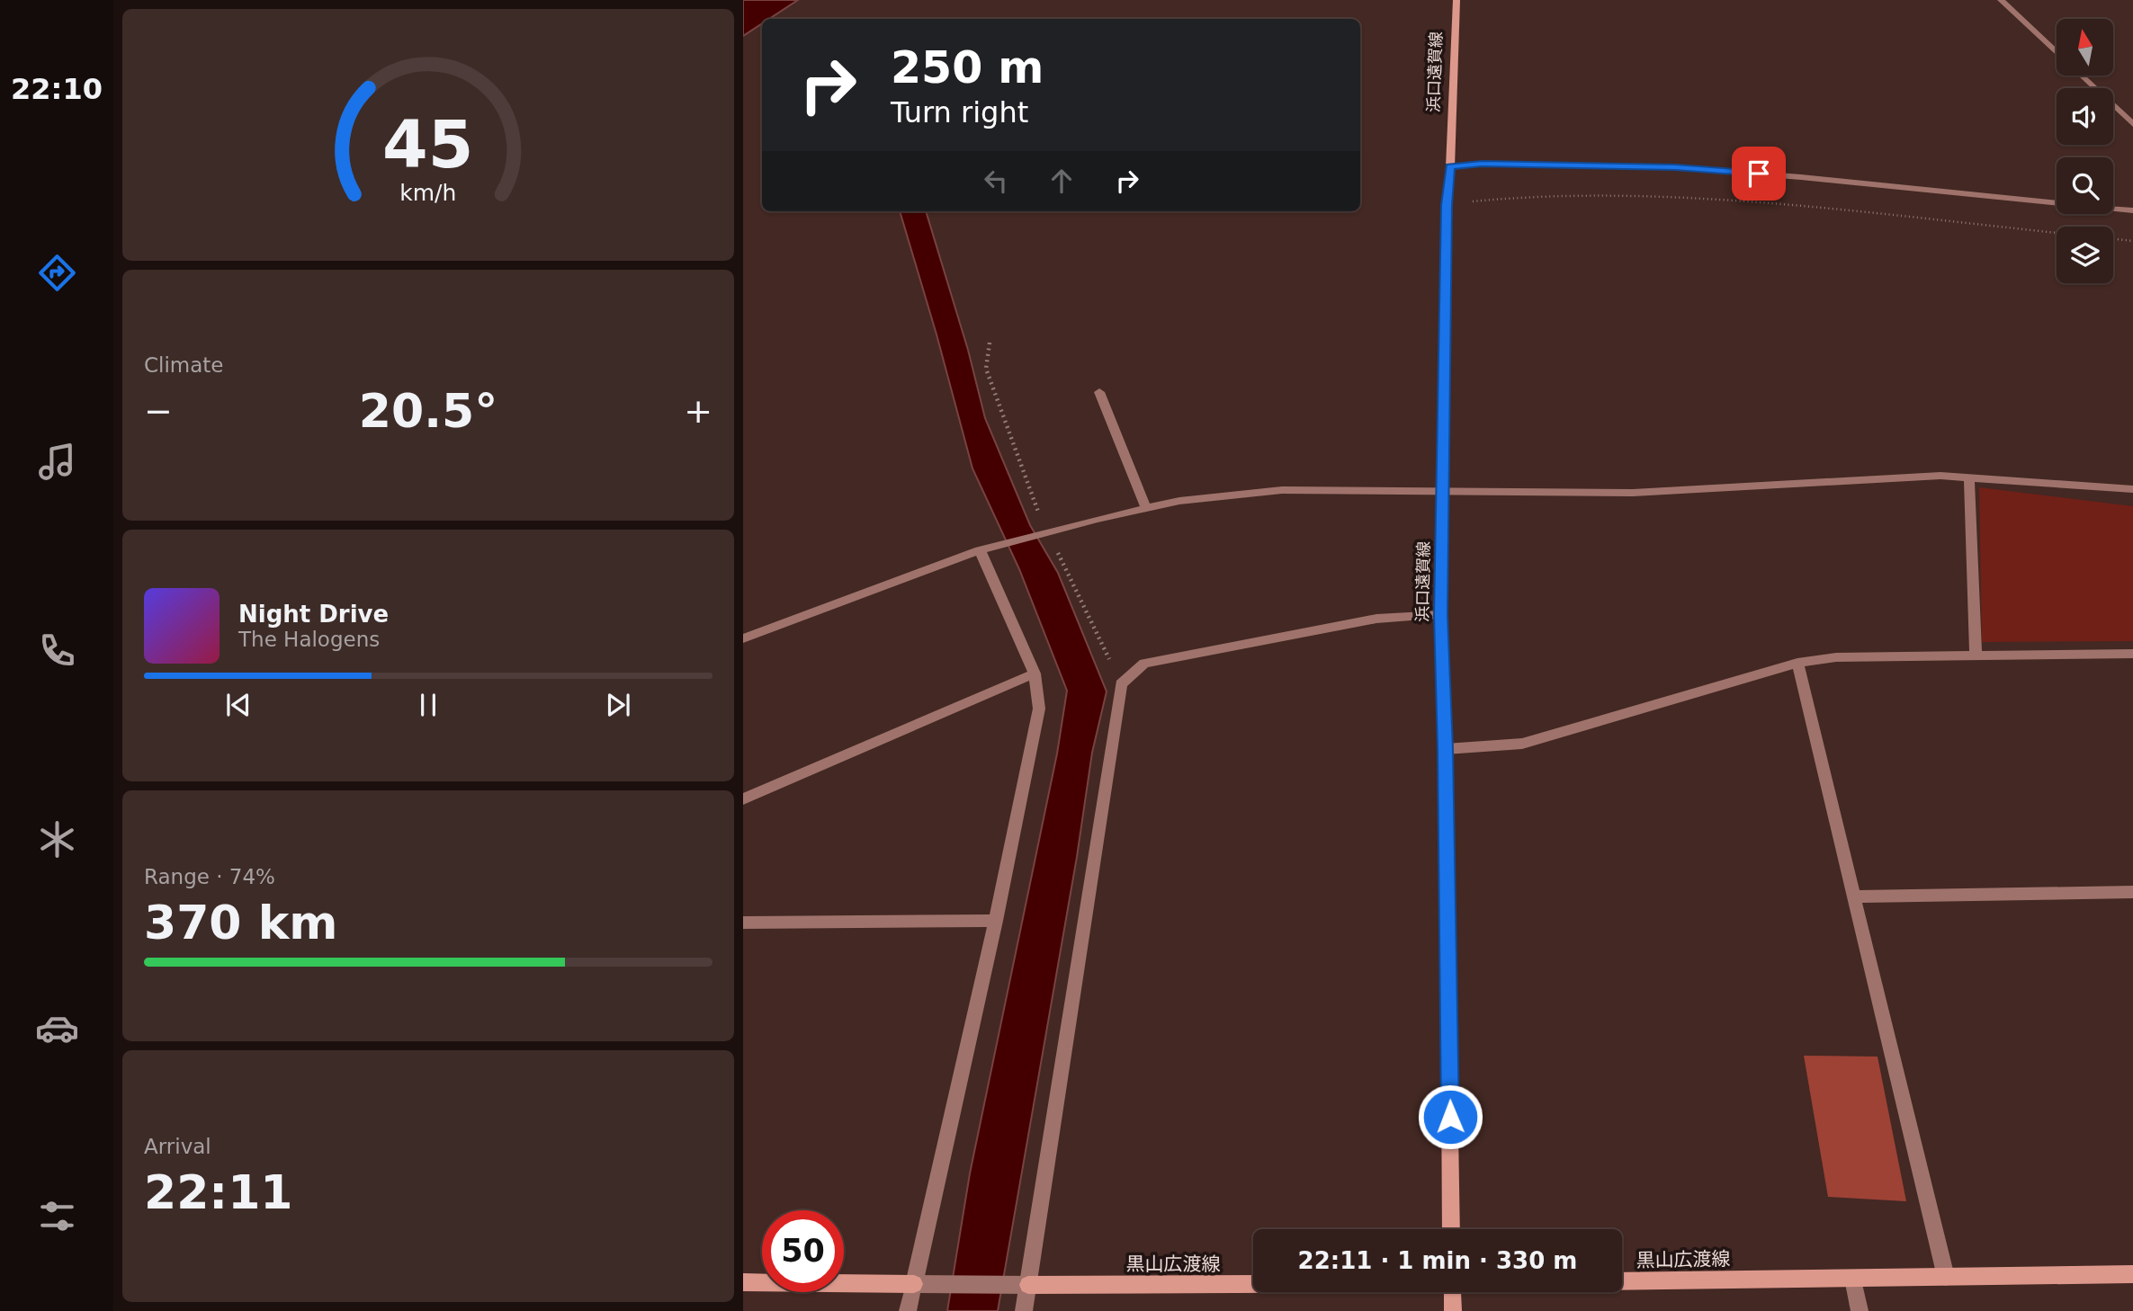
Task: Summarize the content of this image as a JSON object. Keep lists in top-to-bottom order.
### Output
{
  "streets": {
    "main road": ["浜口遠賀線", "黒山広渡線"]
  },
  "north": "top",
  "page": {
    "tabs": "22:10",
    "turn": ["250 m", "Turn right"],
    "tile": [
      "Climate",
      ["Range · 74%", "370 km"],
      ["Arrival", "22:11"]
    ],
    "heat": ["−", "20.5°", "+"],
    "song": ["Night Drive", "The Halogens"],
    "limit": "50",
    "trip": "22:11 · 1 min · 330 m",
    "gauge": ["45", "km/h"]
  }
}
